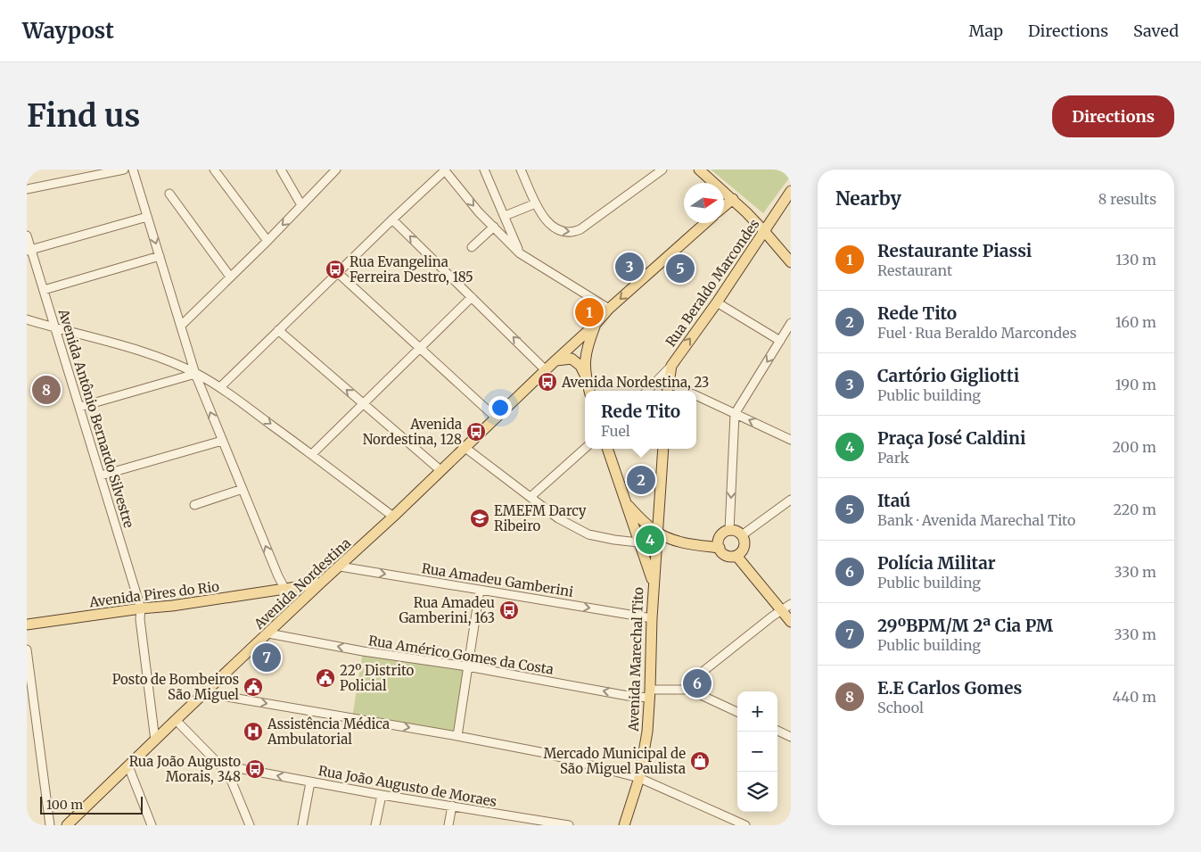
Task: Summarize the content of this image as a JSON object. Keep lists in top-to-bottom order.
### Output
{
  "streets": {
    "main road": [
      "Rua Beraldo Marcondes",
      "Avenida Nordestina",
      "Avenida Pires do Rio",
      "Avenida Marechal Tito"
    ],
    "street": [
      "Avenida Antônio Bernardo Silvestre",
      "Rua Amadeu Gamberini",
      "Rua Américo Gomes da Costa",
      "Rua João Augusto de Moraes"
    ]
  },
  "crossings": [
    ["Avenida Antônio Bernardo Silvestre", "Avenida Nordestina"],
    ["Avenida Antônio Bernardo Silvestre", "Avenida Pires do Rio"],
    ["Rua Amadeu Gamberini", "Avenida Nordestina"],
    ["Rua Amadeu Gamberini", "Avenida Marechal Tito"],
    ["Avenida Nordestina", "Avenida Pires do Rio"],
    ["Avenida Nordestina", "Rua Américo Gomes da Costa"],
    ["Rua Américo Gomes da Costa", "Avenida Marechal Tito"]
  ],
  "one_way": ["Rua Amadeu Gamberini"],
  "places": {
    "bus stop": [
      "Rua Evangelina Ferreira Destro, 185",
      "Avenida Nordestina, 23",
      "Avenida Nordestina, 128",
      "Rua Amadeu Gamberini, 163",
      "Rua João Augusto Morais, 348"
    ],
    "school or university": ["EMEFM Darcy Ribeiro"],
    "public building": ["22º Distrito Policial", "Posto de Bombeiros São Miguel"],
    "hospital": ["Assistência Médica Ambulatorial"],
    "shop": ["Mercado Municipal de São Miguel Paulista"]
  },
  "scale_bar": "100 m",
  "north": "right",
  "page": {
    "header": "Waypost",
    "nav": ["Map", "Directions", "Saved"],
    "buttons": "Directions",
    "title": "Find us",
    "heading": ["Nearby", "8 results"],
    "list": [
      {
        "mark": "1",
        "name": "Restaurante Piassi",
        "note": "Restaurant",
        "value": "130 m"
      },
      {
        "mark": "2",
        "name": "Rede Tito",
        "note": "Fuel · Rua Beraldo Marcondes",
        "value": "160 m"
      },
      {
        "mark": "3",
        "name": "Cartório Gigliotti",
        "note": "Public building",
        "value": "190 m"
      },
      {
        "mark": "4",
        "name": "Praça José Caldini",
        "note": "Park",
        "value": "200 m"
      },
      {
        "mark": "5",
        "name": "Itaú",
        "note": "Bank · Avenida Marechal Tito",
        "value": "220 m"
      },
      {
        "mark": "6",
        "name": "Polícia Militar",
        "note": "Public building",
        "value": "330 m"
      },
      {
        "mark": "7",
        "name": "29ºBPM/M 2ª Cia PM",
        "note": "Public building",
        "value": "330 m"
      },
      {
        "mark": "8",
        "name": "E.E Carlos Gomes",
        "note": "School",
        "value": "440 m"
      }
    ],
    "pins": [
      "3",
      "5",
      "1",
      "8",
      "2",
      "4",
      "7",
      "6"
    ],
    "popup": ["Rede Tito", "Fuel"],
    "map_buttons": ["+", "−"],
    "scale": "100 m"
  }
}
